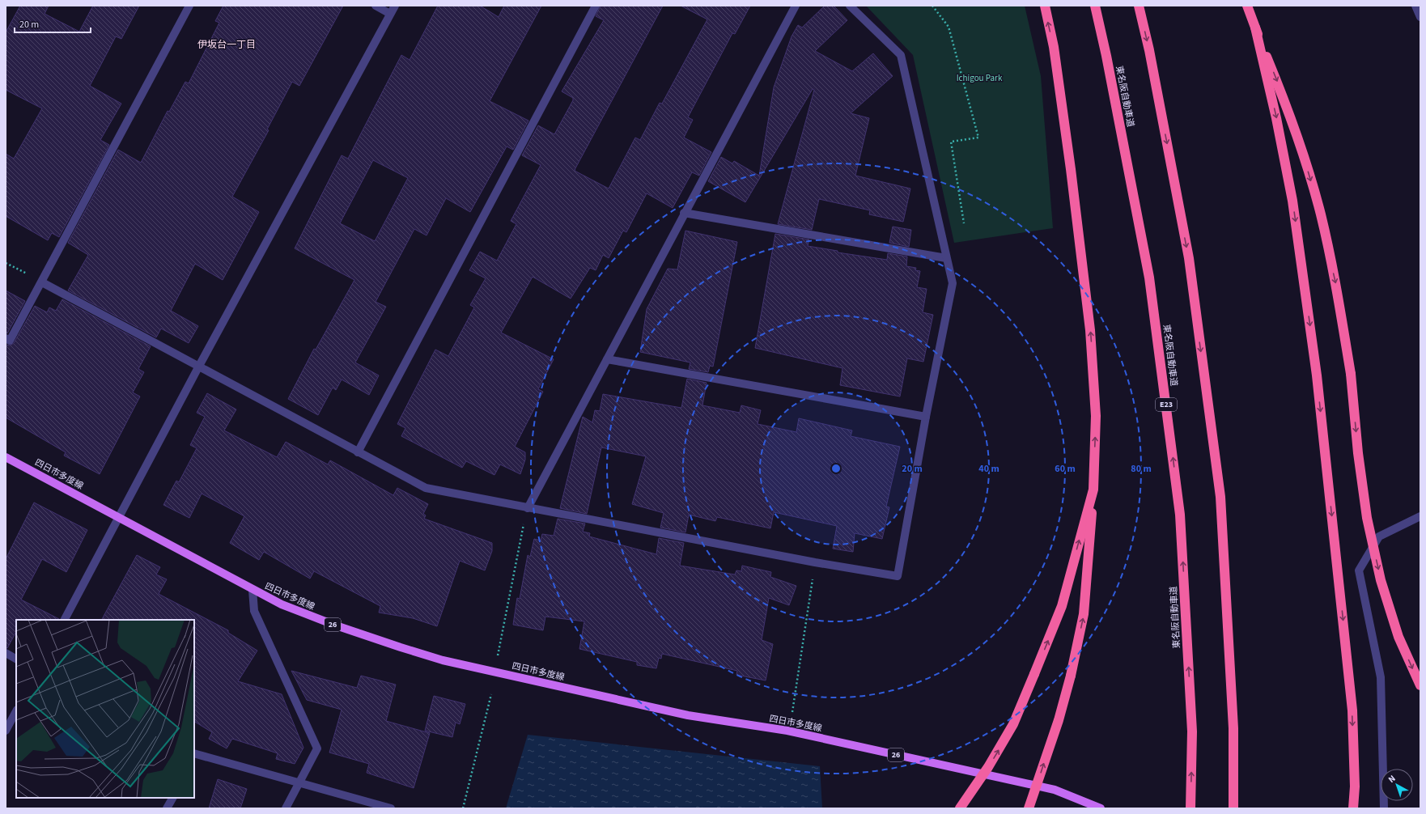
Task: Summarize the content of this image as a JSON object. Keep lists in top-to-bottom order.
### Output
{
  "streets": {
    "highway": ["東名阪自動車道", "E23"],
    "main road": ["四日市多度線", "26"]
  },
  "districts": ["伊坂台一丁目"],
  "parks": ["Ichigou Park"],
  "scale_bar": "20 m",
  "north": "top left",
  "rings": [
    "20 m",
    "40 m",
    "60 m",
    "80 m"
  ]
}
